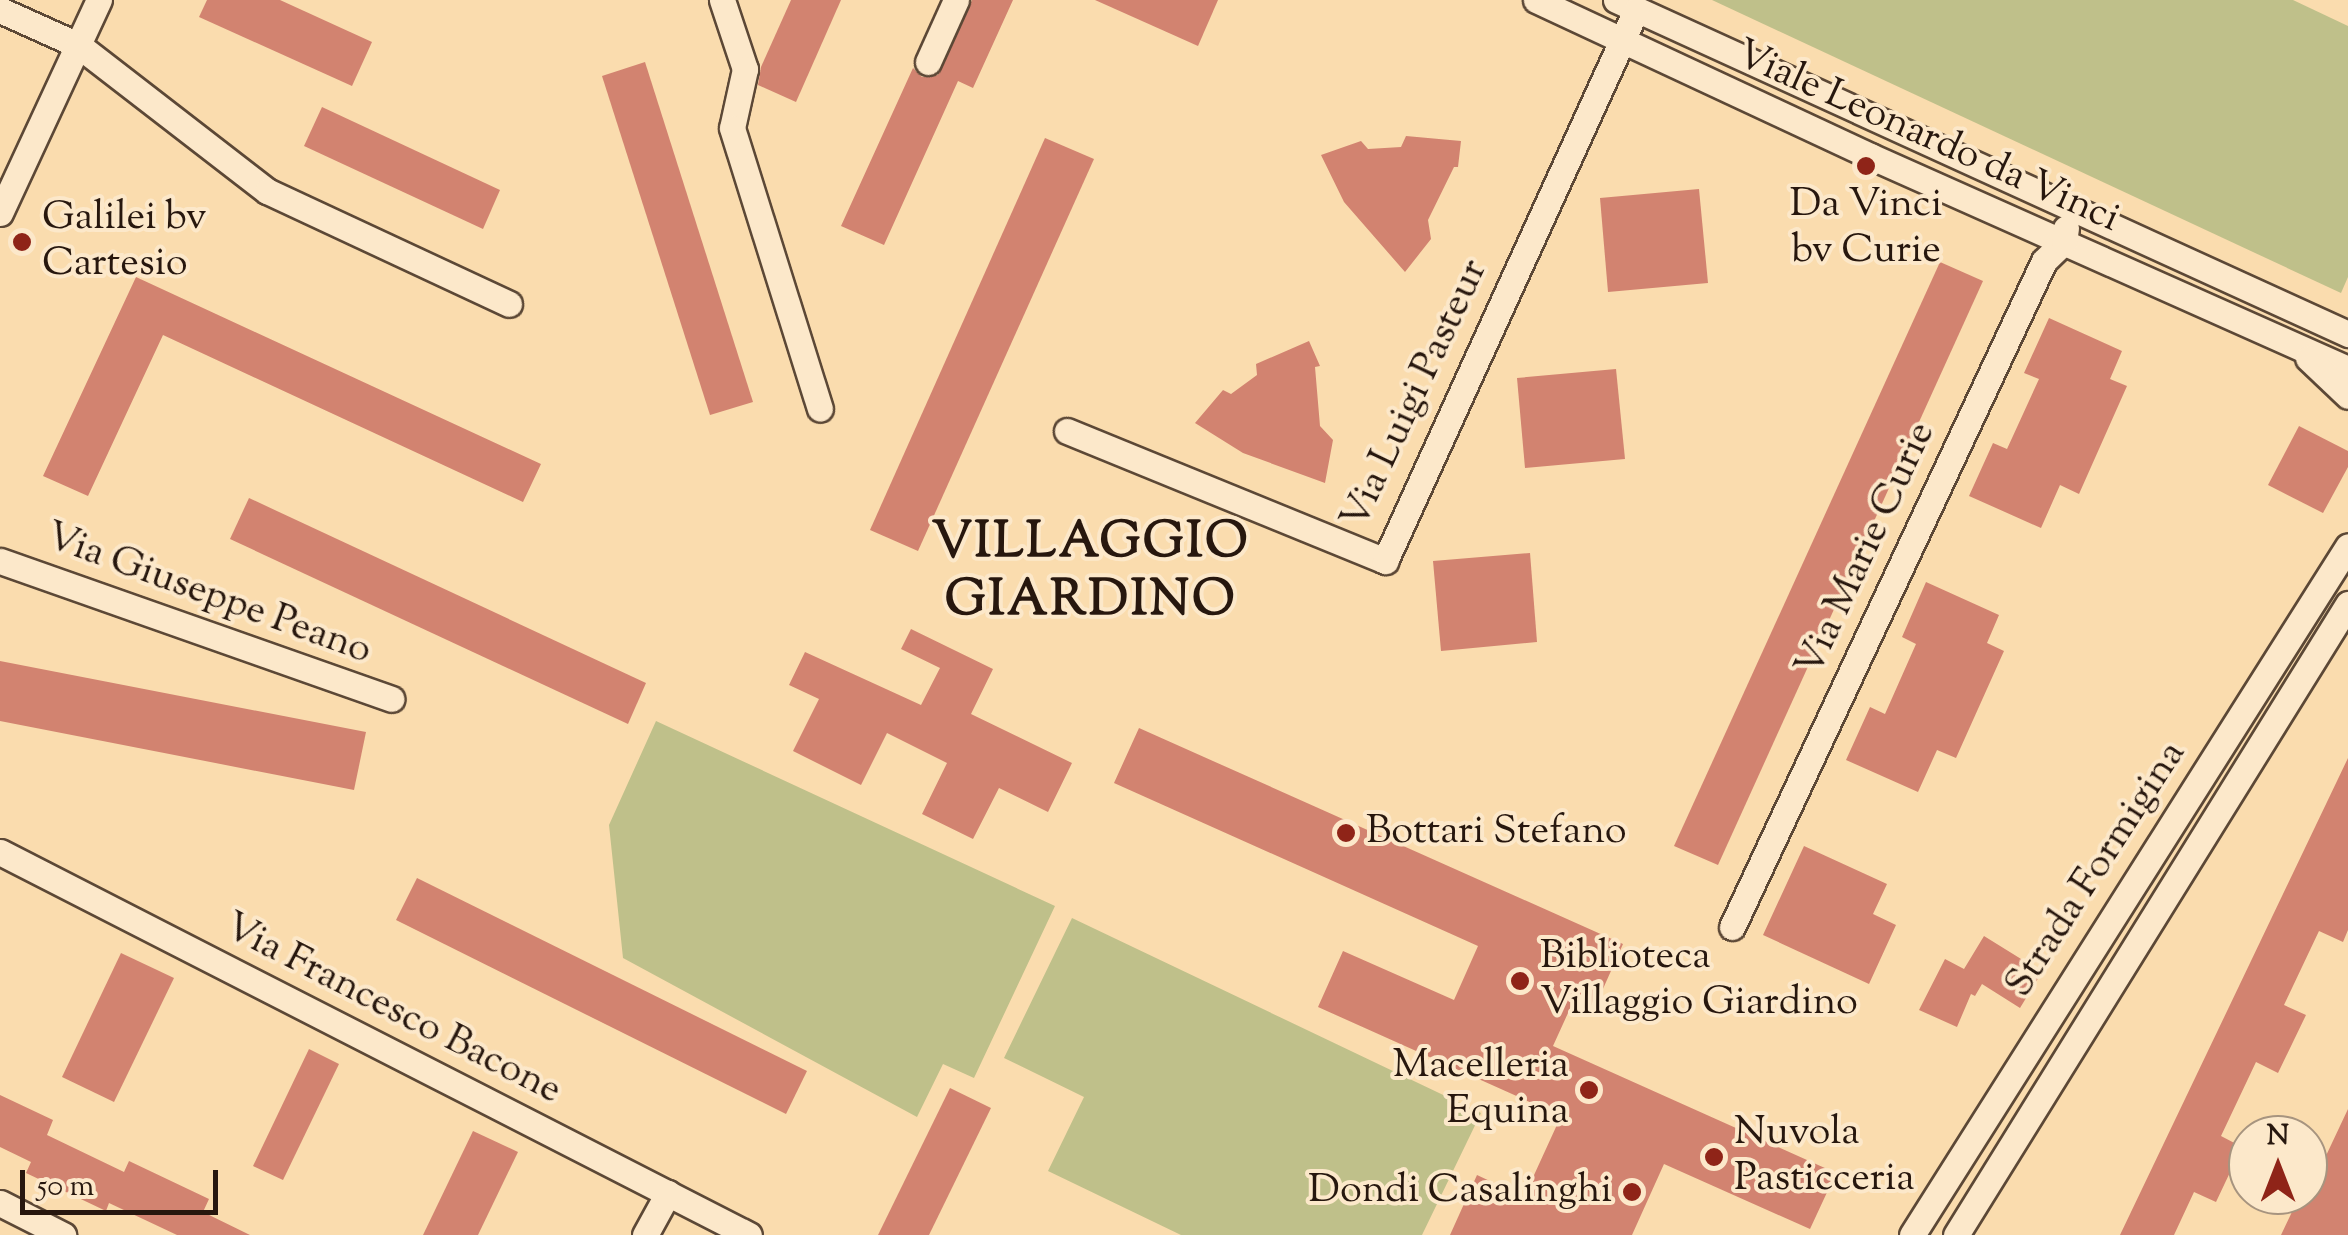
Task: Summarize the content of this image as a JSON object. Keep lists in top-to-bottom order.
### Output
{
  "streets": {
    "street": [
      "Viale Leonardo da Vinci",
      "Via Luigi Pasteur",
      "Via Marie Curie",
      "Via Giuseppe Peano",
      "Strada Formigina",
      "Via Francesco Bacone"
    ]
  },
  "crossings": [
    ["Viale Leonardo da Vinci", "Via Luigi Pasteur"],
    ["Viale Leonardo da Vinci", "Via Marie Curie"]
  ],
  "districts": ["VILLAGGIO GIARDINO"],
  "places": [
    "Da Vinci bv Curie",
    "Galilei bv Cartesio",
    "Bottari Stefano",
    "Biblioteca Villaggio Giardino",
    "Macelleria Equina",
    "Nuvola Pasticceria",
    "Dondi Casalinghi"
  ],
  "scale_bar": "50 m",
  "north": "top"
}
